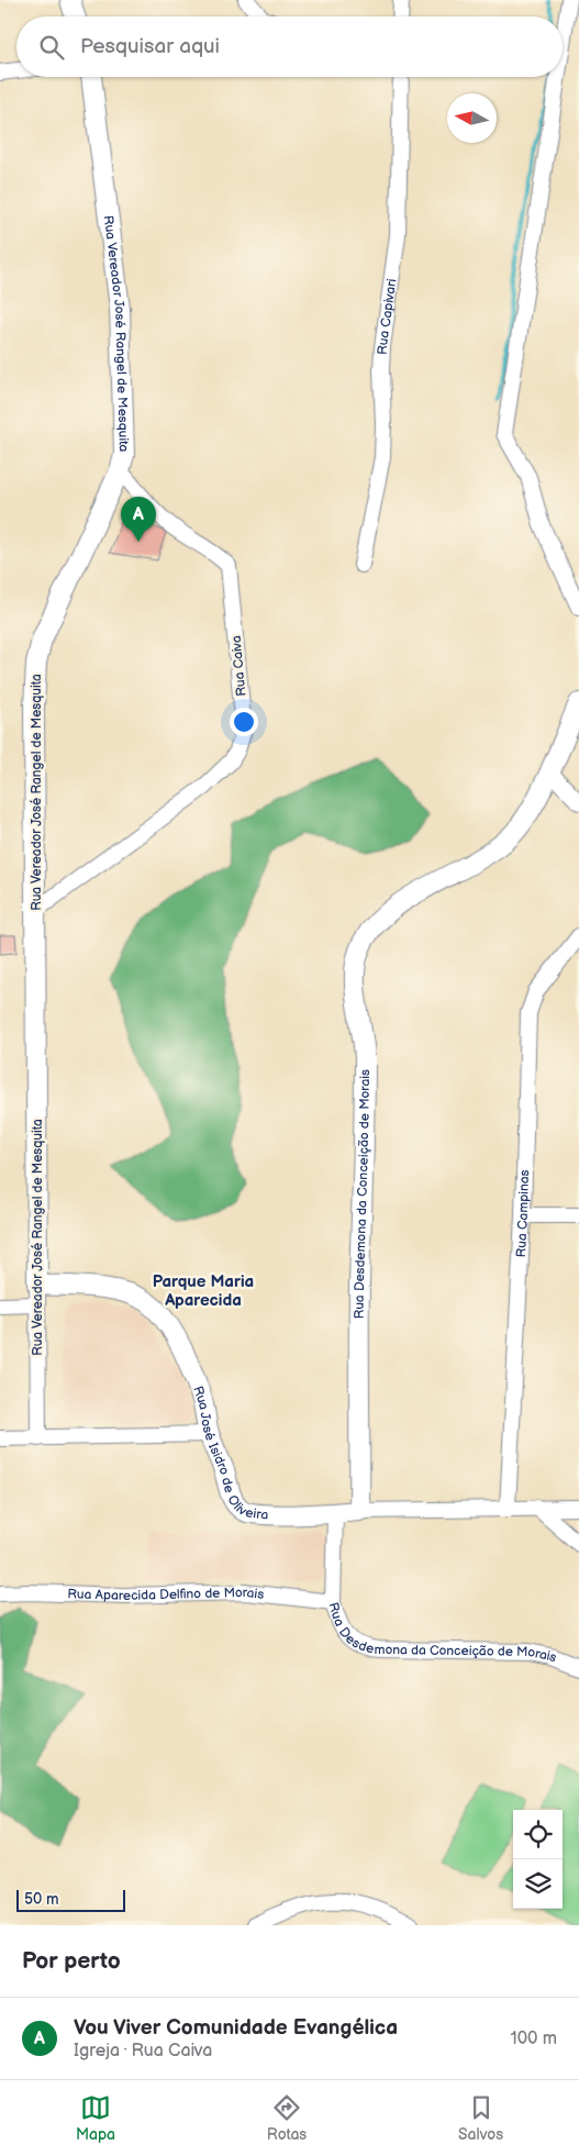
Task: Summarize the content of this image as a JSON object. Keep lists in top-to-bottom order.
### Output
{
  "streets": {
    "street": [
      "Rua Capivari",
      "Rua Vereador José Rangel de Mesquita",
      "Rua Caiva",
      "Rua Desdemona da Conceição de Morais",
      "Rua Campinas",
      "Rua José Isidro de Oliveira",
      "Rua Aparecida Delfino de Morais"
    ]
  },
  "crossings": [
    ["Rua Vereador José Rangel de Mesquita", "Rua Caiva"],
    ["Rua Vereador José Rangel de Mesquita", "Rua José Isidro de Oliveira"],
    ["Rua Desdemona da Conceição de Morais", "Rua José Isidro de Oliveira"],
    ["Rua Desdemona da Conceição de Morais", "Rua Aparecida Delfino de Morais"],
    ["Rua Campinas", "Rua José Isidro de Oliveira"]
  ],
  "districts": ["Parque Maria Aparecida"],
  "scale_bar": "50 m",
  "north": "left",
  "page": {
    "search": "Pesquisar aqui",
    "pins": "A",
    "scale": "50 m",
    "heading": "Por perto",
    "list": [
      {
        "mark": "A",
        "name": "Vou Viver Comunidade Evangélica",
        "note": "Igreja · Rua Caiva",
        "value": "100 m"
      }
    ],
    "nav": ["Mapa", "Rotas", "Salvos"]
  }
}
